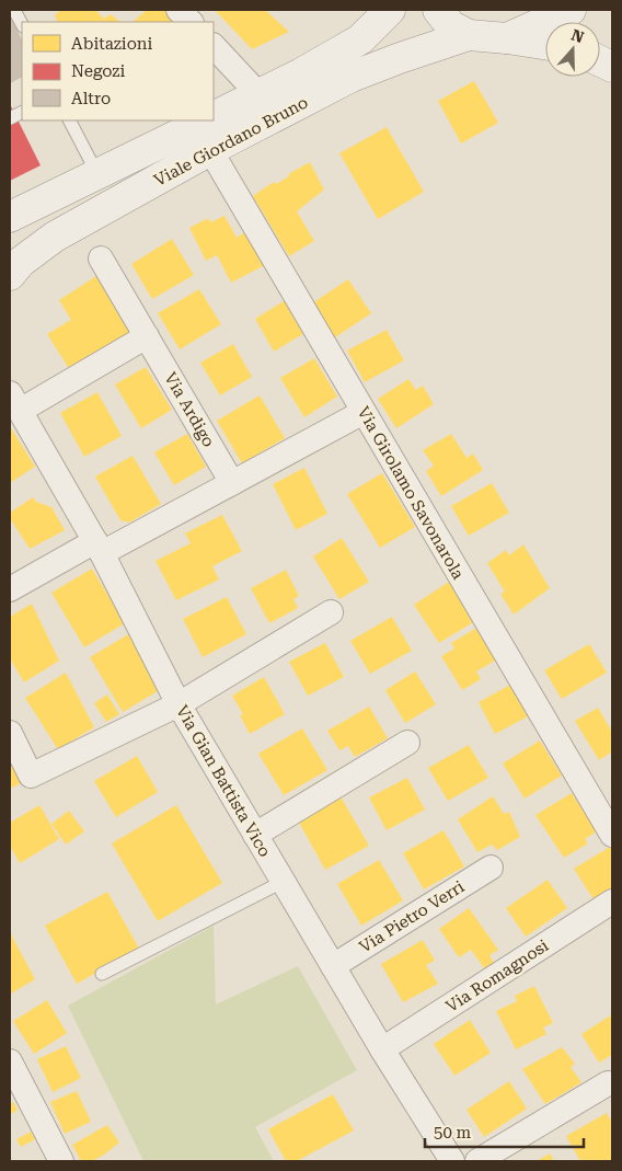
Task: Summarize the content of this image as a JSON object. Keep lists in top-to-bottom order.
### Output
{
  "streets": {
    "main road": ["Viale Giordano Bruno"],
    "street": [
      "Via Ardigo",
      "Via Girolamo Savonarola",
      "Via Gian Battista Vico",
      "Via Pietro Verri",
      "Via Romagnosi"
    ]
  },
  "crossings": [
    ["Viale Giordano Bruno", "Via Girolamo Savonarola"],
    ["Via Gian Battista Vico", "Via Pietro Verri"],
    ["Via Gian Battista Vico", "Via Romagnosi"]
  ],
  "legend": ["Abitazioni", "Negozi", "Altro"],
  "scale_bar": "50 m",
  "north": "top"
}
